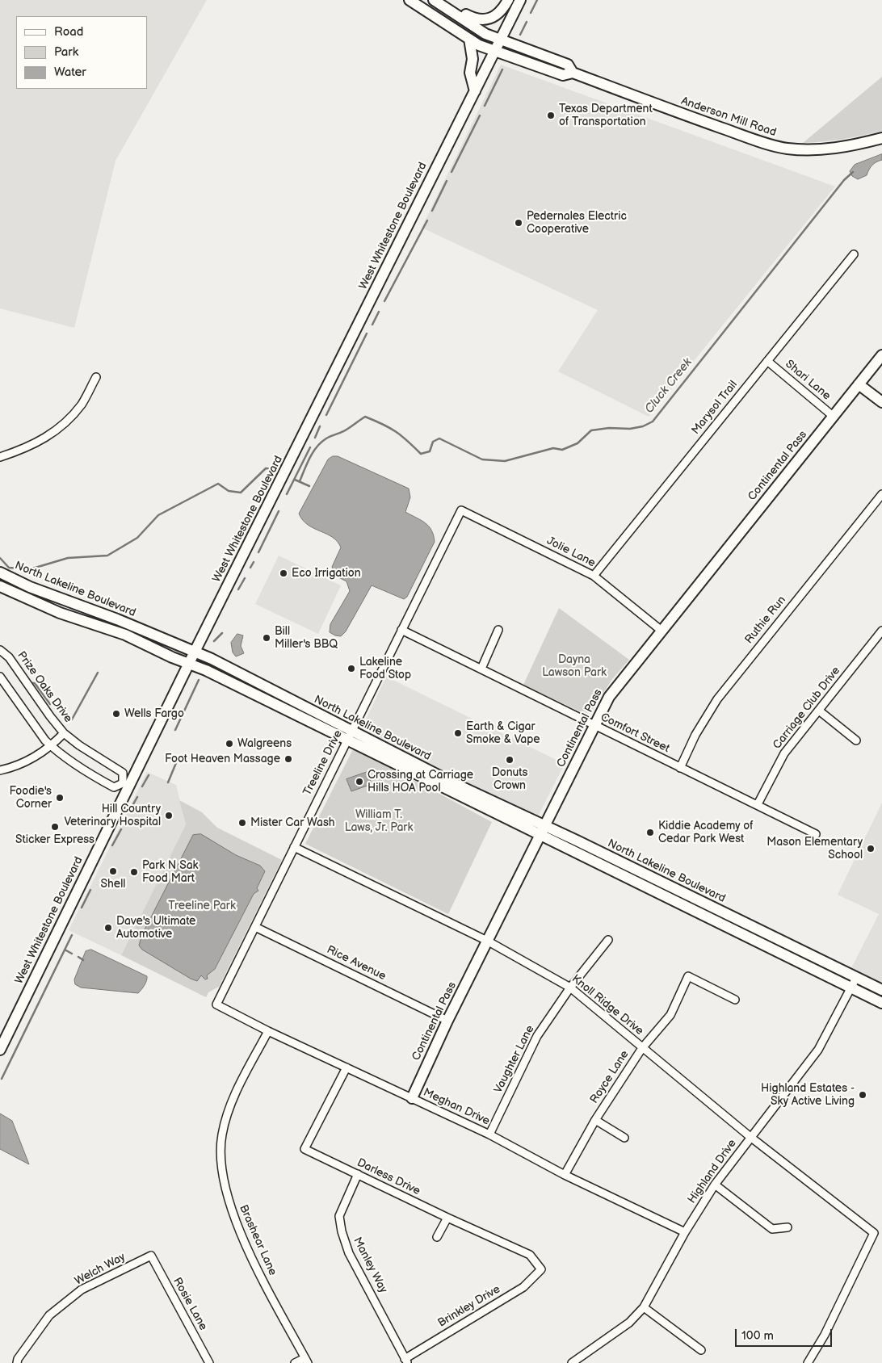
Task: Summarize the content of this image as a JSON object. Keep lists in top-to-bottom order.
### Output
{
  "streets": {
    "main road": [
      "Anderson Mill Road",
      "West Whitestone Boulevard",
      "Continental Pass",
      "North Lakeline Boulevard"
    ],
    "street": [
      "Shari Lane",
      "Marysol Trail",
      "Jolie Lane",
      "Ruthie Run",
      "Prize Oaks Drive",
      "Carriage Club Drive",
      "Comfort Street",
      "Treeline Drive",
      "Rice Avenue",
      "Knoll Ridge Drive",
      "Vaughter Lane",
      "Royce Lane",
      "Meghan Drive",
      "Highland Drive",
      "Darless Drive",
      "Brashear Lane",
      "Manley Way",
      "Welch Way",
      "Rosie Lane",
      "Brinkley Drive"
    ]
  },
  "crossings": [
    ["Anderson Mill Road", "West Whitestone Boulevard"],
    ["West Whitestone Boulevard", "North Lakeline Boulevard"],
    ["West Whitestone Boulevard", "Prize Oaks Drive"],
    ["Shari Lane", "Marysol Trail"],
    ["Shari Lane", "Continental Pass"],
    ["Marysol Trail", "Jolie Lane"],
    ["Continental Pass", "Jolie Lane"],
    ["Continental Pass", "North Lakeline Boulevard"],
    ["Continental Pass", "Comfort Street"],
    ["Continental Pass", "Rice Avenue"],
    ["Continental Pass", "Knoll Ridge Drive"],
    ["Continental Pass", "Meghan Drive"],
    ["Jolie Lane", "Treeline Drive"],
    ["North Lakeline Boulevard", "Treeline Drive"],
    ["North Lakeline Boulevard", "Highland Drive"],
    ["Ruthie Run", "Comfort Street"],
    ["Carriage Club Drive", "Comfort Street"],
    ["Comfort Street", "Treeline Drive"],
    ["Treeline Drive", "Rice Avenue"],
    ["Treeline Drive", "Knoll Ridge Drive"],
    ["Treeline Drive", "Meghan Drive"],
    ["Knoll Ridge Drive", "Vaughter Lane"],
    ["Knoll Ridge Drive", "Royce Lane"],
    ["Knoll Ridge Drive", "Highland Drive"],
    ["Vaughter Lane", "Meghan Drive"],
    ["Royce Lane", "Meghan Drive"],
    ["Meghan Drive", "Highland Drive"],
    ["Meghan Drive", "Darless Drive"],
    ["Meghan Drive", "Brashear Lane"],
    ["Darless Drive", "Manley Way"],
    ["Darless Drive", "Brinkley Drive"],
    ["Manley Way", "Brinkley Drive"],
    ["Welch Way", "Rosie Lane"]
  ],
  "water": ["Cluck Creek"],
  "parks": ["Dayna Lawson Park", "William T. Laws, Jr. Park", "Treeline Park"],
  "places": [
    "Texas Department of Transportation",
    "Pedernales Electric Cooperative",
    "Eco Irrigation",
    "Bill Miller's BBQ",
    "Lakeline Food Stop",
    "Wells Fargo",
    "Earth & Cigar Smoke & Vape",
    "Walgreens",
    "Foot Heaven Massage",
    "Donuts Crown",
    "Crossing at Carriage Hills HOA Pool",
    "Foodie's Corner",
    "Hill Country Veterinary Hospital",
    "Mister Car Wash",
    "Sticker Express",
    "Kiddie Academy of Cedar Park West",
    "Mason Elementary School",
    "Shell",
    "Park N Sak Food Mart",
    "Dave's Ultimate Automotive",
    "Highland Estates - Sky Active Living"
  ],
  "legend": ["Road", "Park", "Water"],
  "scale_bar": "100 m"
}
